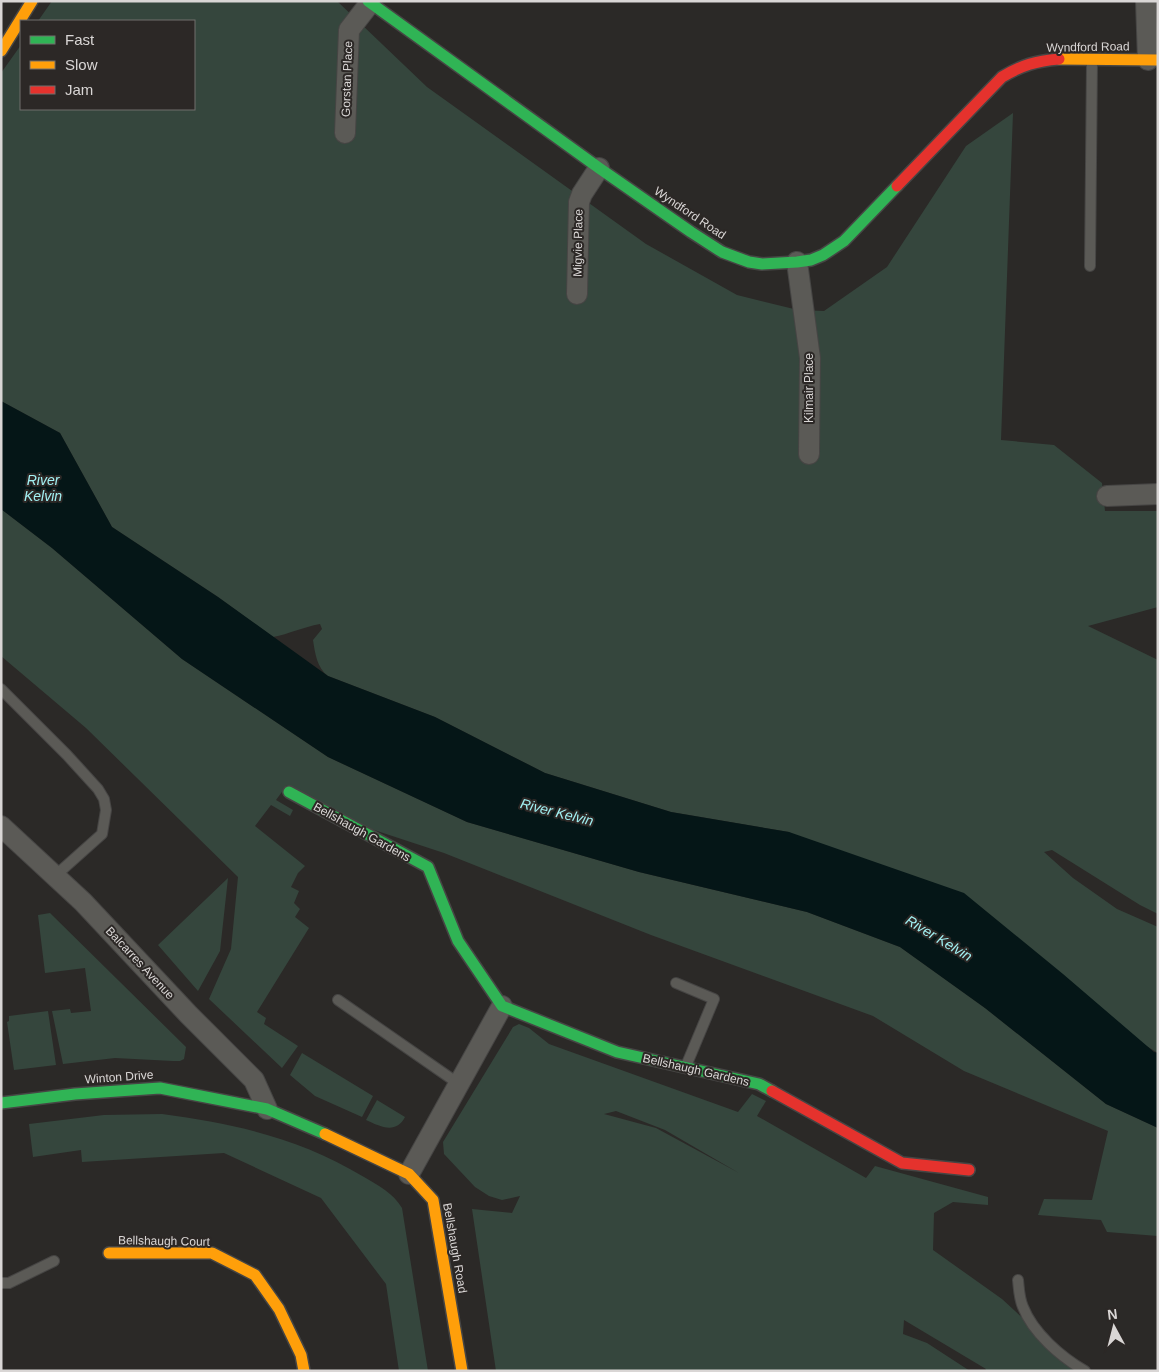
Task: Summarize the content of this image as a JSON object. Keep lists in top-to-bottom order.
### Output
{
  "streets": {
    "street": [
      "Wyndford Road",
      "Gorstan Place",
      "Migvie Place",
      "Kilmair Place",
      "Bellshaugh Gardens",
      "Balcarres Avenue",
      "Winton Drive",
      "Bellshaugh Court",
      "Bellshaugh Road"
    ]
  },
  "crossings": [
    ["Wyndford Road", "Gorstan Place"],
    ["Wyndford Road", "Migvie Place"],
    ["Wyndford Road", "Kilmair Place"],
    ["Balcarres Avenue", "Winton Drive"],
    ["Balcarres Avenue", "Bellshaugh Road"],
    ["Winton Drive", "Bellshaugh Road"]
  ],
  "water": ["River Kelvin"],
  "legend": ["Fast", "Slow", "Jam"],
  "north": "top"
}
